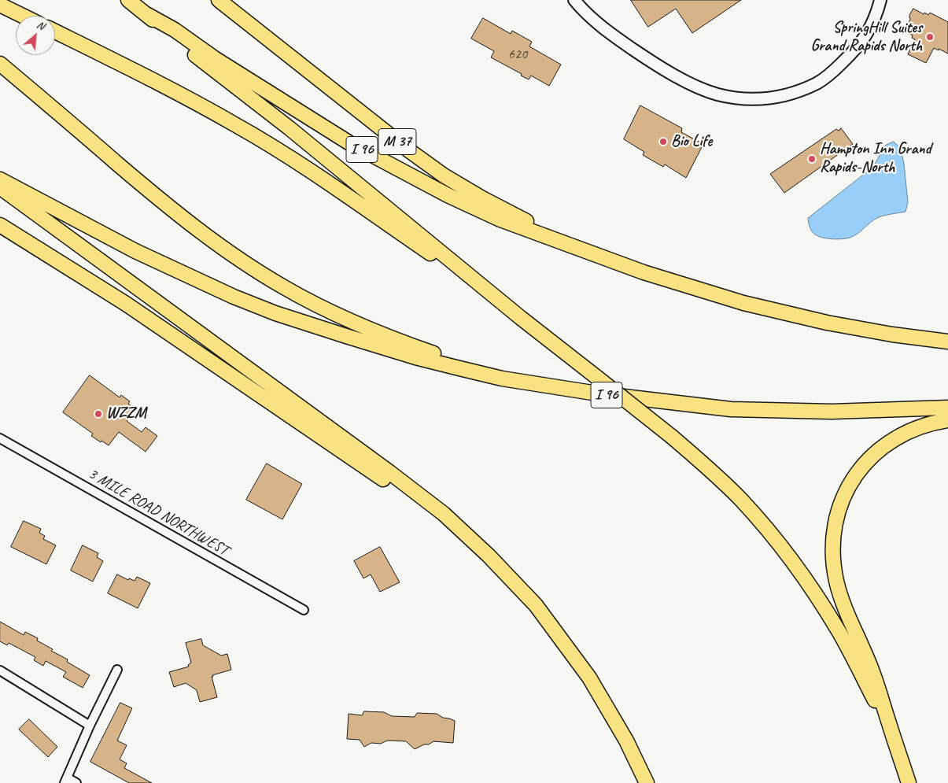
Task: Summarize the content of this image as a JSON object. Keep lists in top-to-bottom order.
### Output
{
  "streets": {
    "highway": ["M 37", "I 96"],
    "street": ["3 MILE ROAD NORTHWEST"]
  },
  "crossings": [
    ["M 37", "I 96"]
  ],
  "places": [
    "SpringHill Suites Grand Rapids North",
    "Bio Life",
    "Hampton Inn Grand Rapids-North",
    "WZZM"
  ],
  "house_numbers": ["620"],
  "north": "top right"
}
